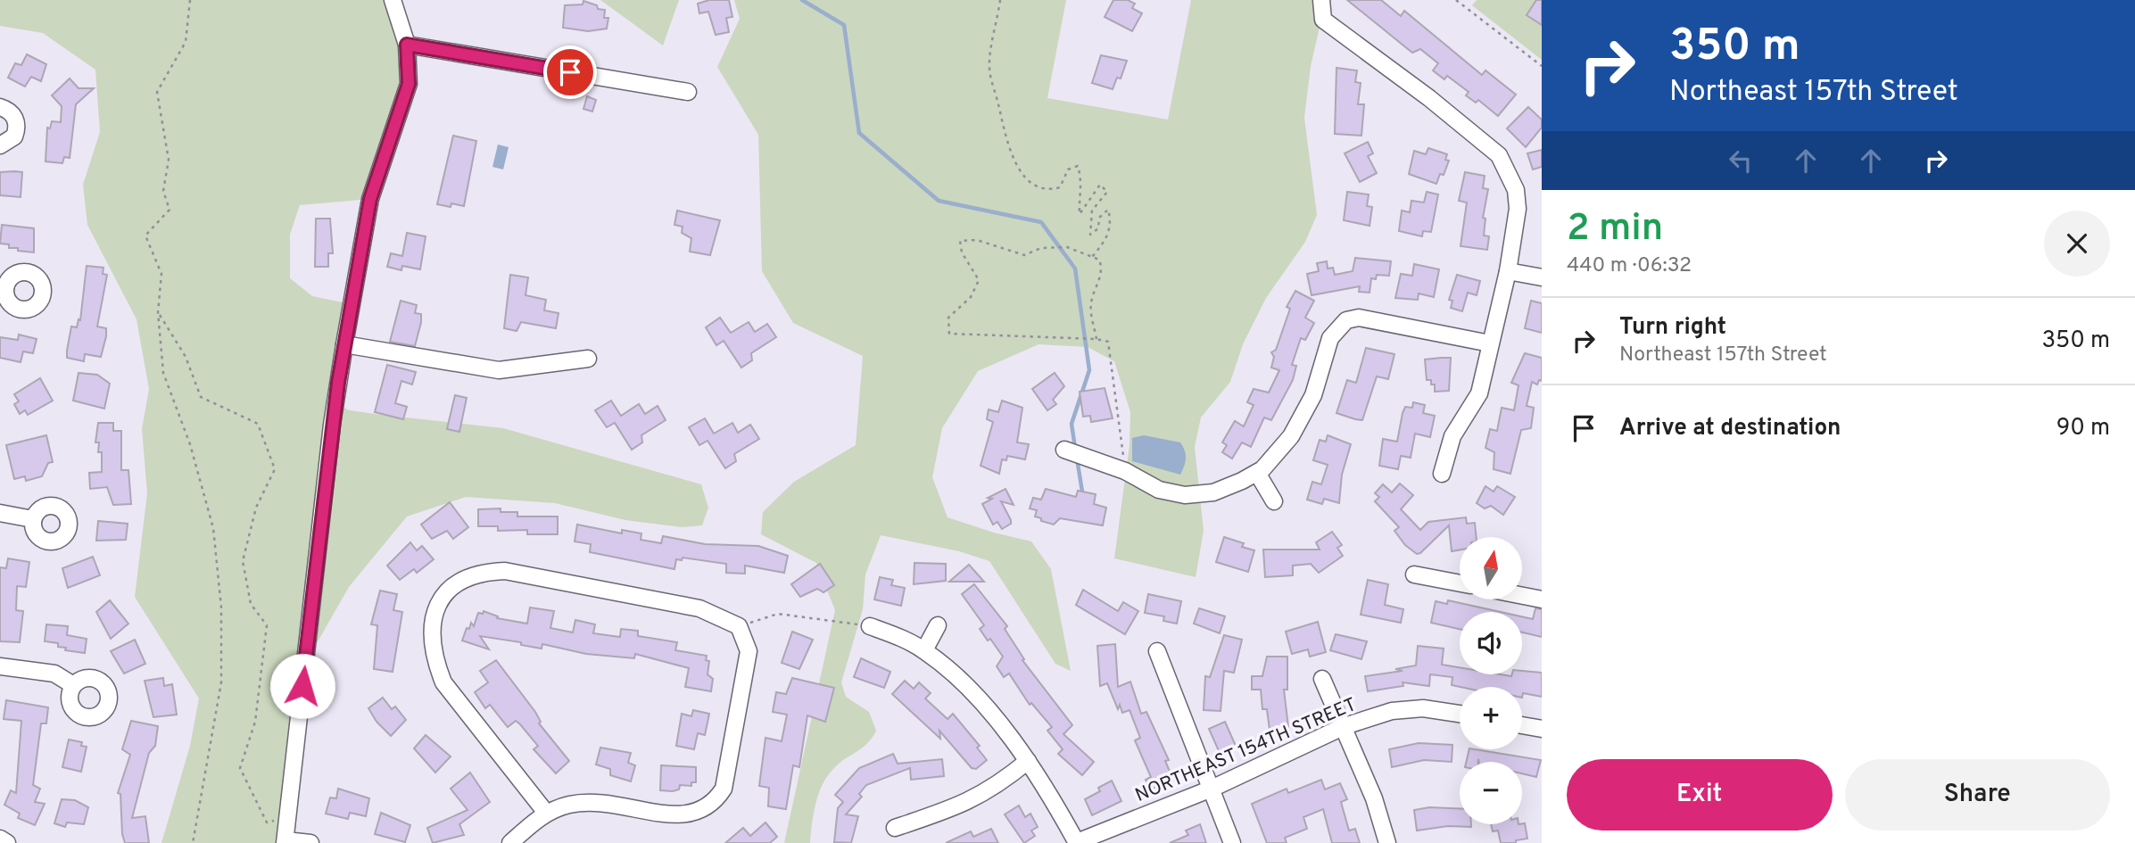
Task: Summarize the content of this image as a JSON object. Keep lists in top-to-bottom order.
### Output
{
  "streets": {
    "street": ["NORTHEAST 154TH STREET"]
  },
  "north": "top",
  "page": {
    "turn": ["350 m", "Northeast 157th Street"],
    "heading": ["2 min", "440 m · 06:32"],
    "list": [
      {
        "name": "Turn right",
        "note": "Northeast 157th Street",
        "value": "350 m"
      },
      {
        "name": "Arrive at destination",
        "value": "90 m"
      }
    ],
    "map_buttons": ["+", "−"],
    "buttons": ["Exit", "Share"]
  }
}
